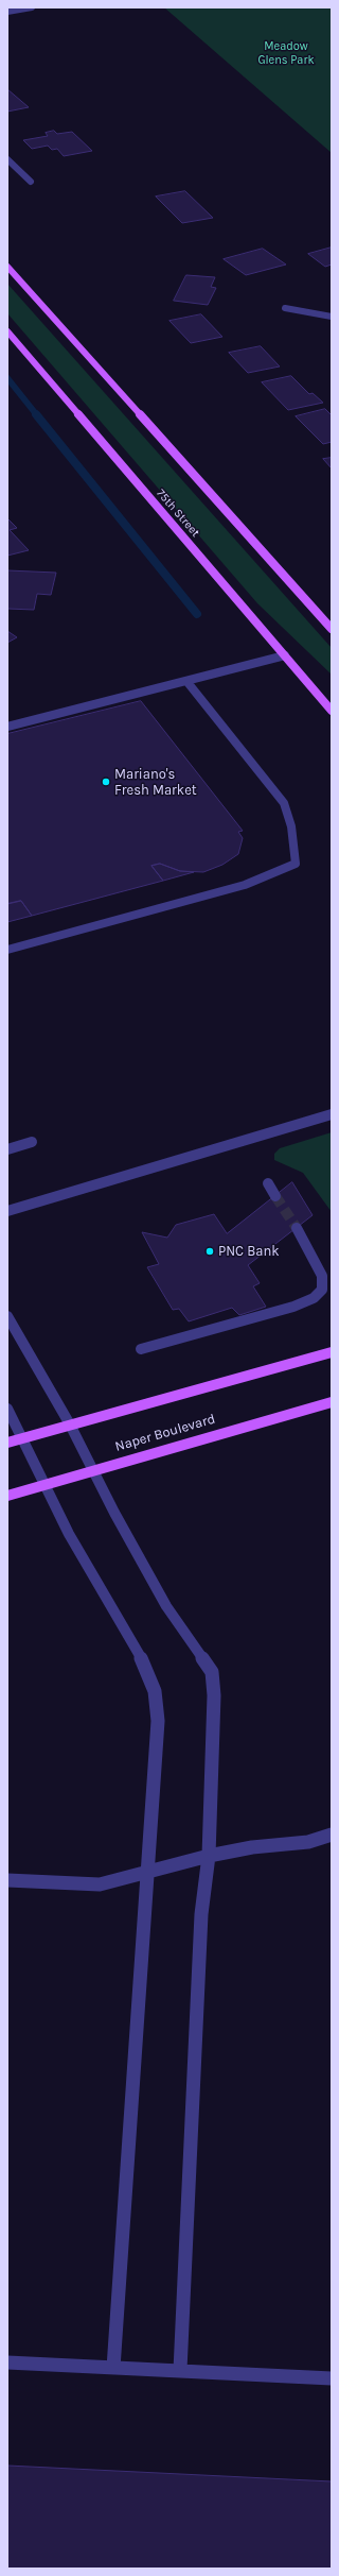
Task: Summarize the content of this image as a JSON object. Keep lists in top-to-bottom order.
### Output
{
  "streets": {
    "main road": ["75th Street", "Naper Boulevard"]
  },
  "parks": ["Meadow Glens Park"],
  "places": ["Mariano's Fresh Market", "PNC Bank"]
}
